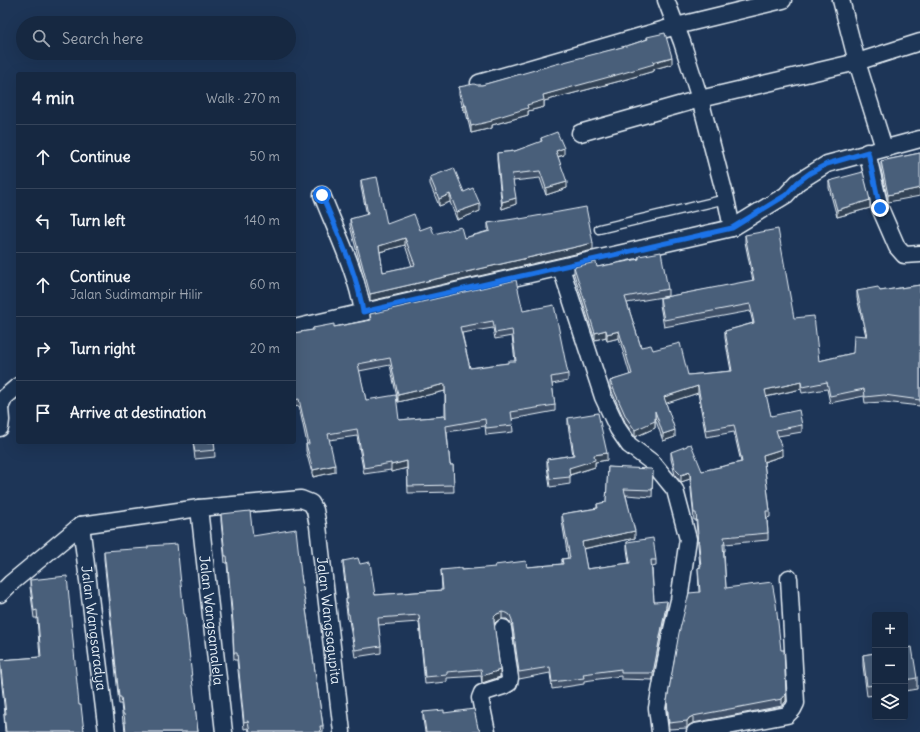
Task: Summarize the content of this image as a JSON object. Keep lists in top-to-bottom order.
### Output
{
  "streets": {
    "street": ["Jalan Wangsamalela", "Jalan Wangsagupita", "Jalan Wangsaradya"]
  },
  "crossings": [
    ["Jalan Wangsamalela", "Jalan Wangsagupita"]
  ],
  "page": {
    "search": "Search here",
    "heading": ["4 min", "Walk · 270 m"],
    "list": [
      ["Continue", "50 m"],
      ["Turn left", "140 m"],
      ["Continue", "Jalan Sudimampir Hilir", "60 m"],
      ["Turn right", "20 m"],
      "Arrive at destination"
    ],
    "map_buttons": ["+", "−"]
  }
}
